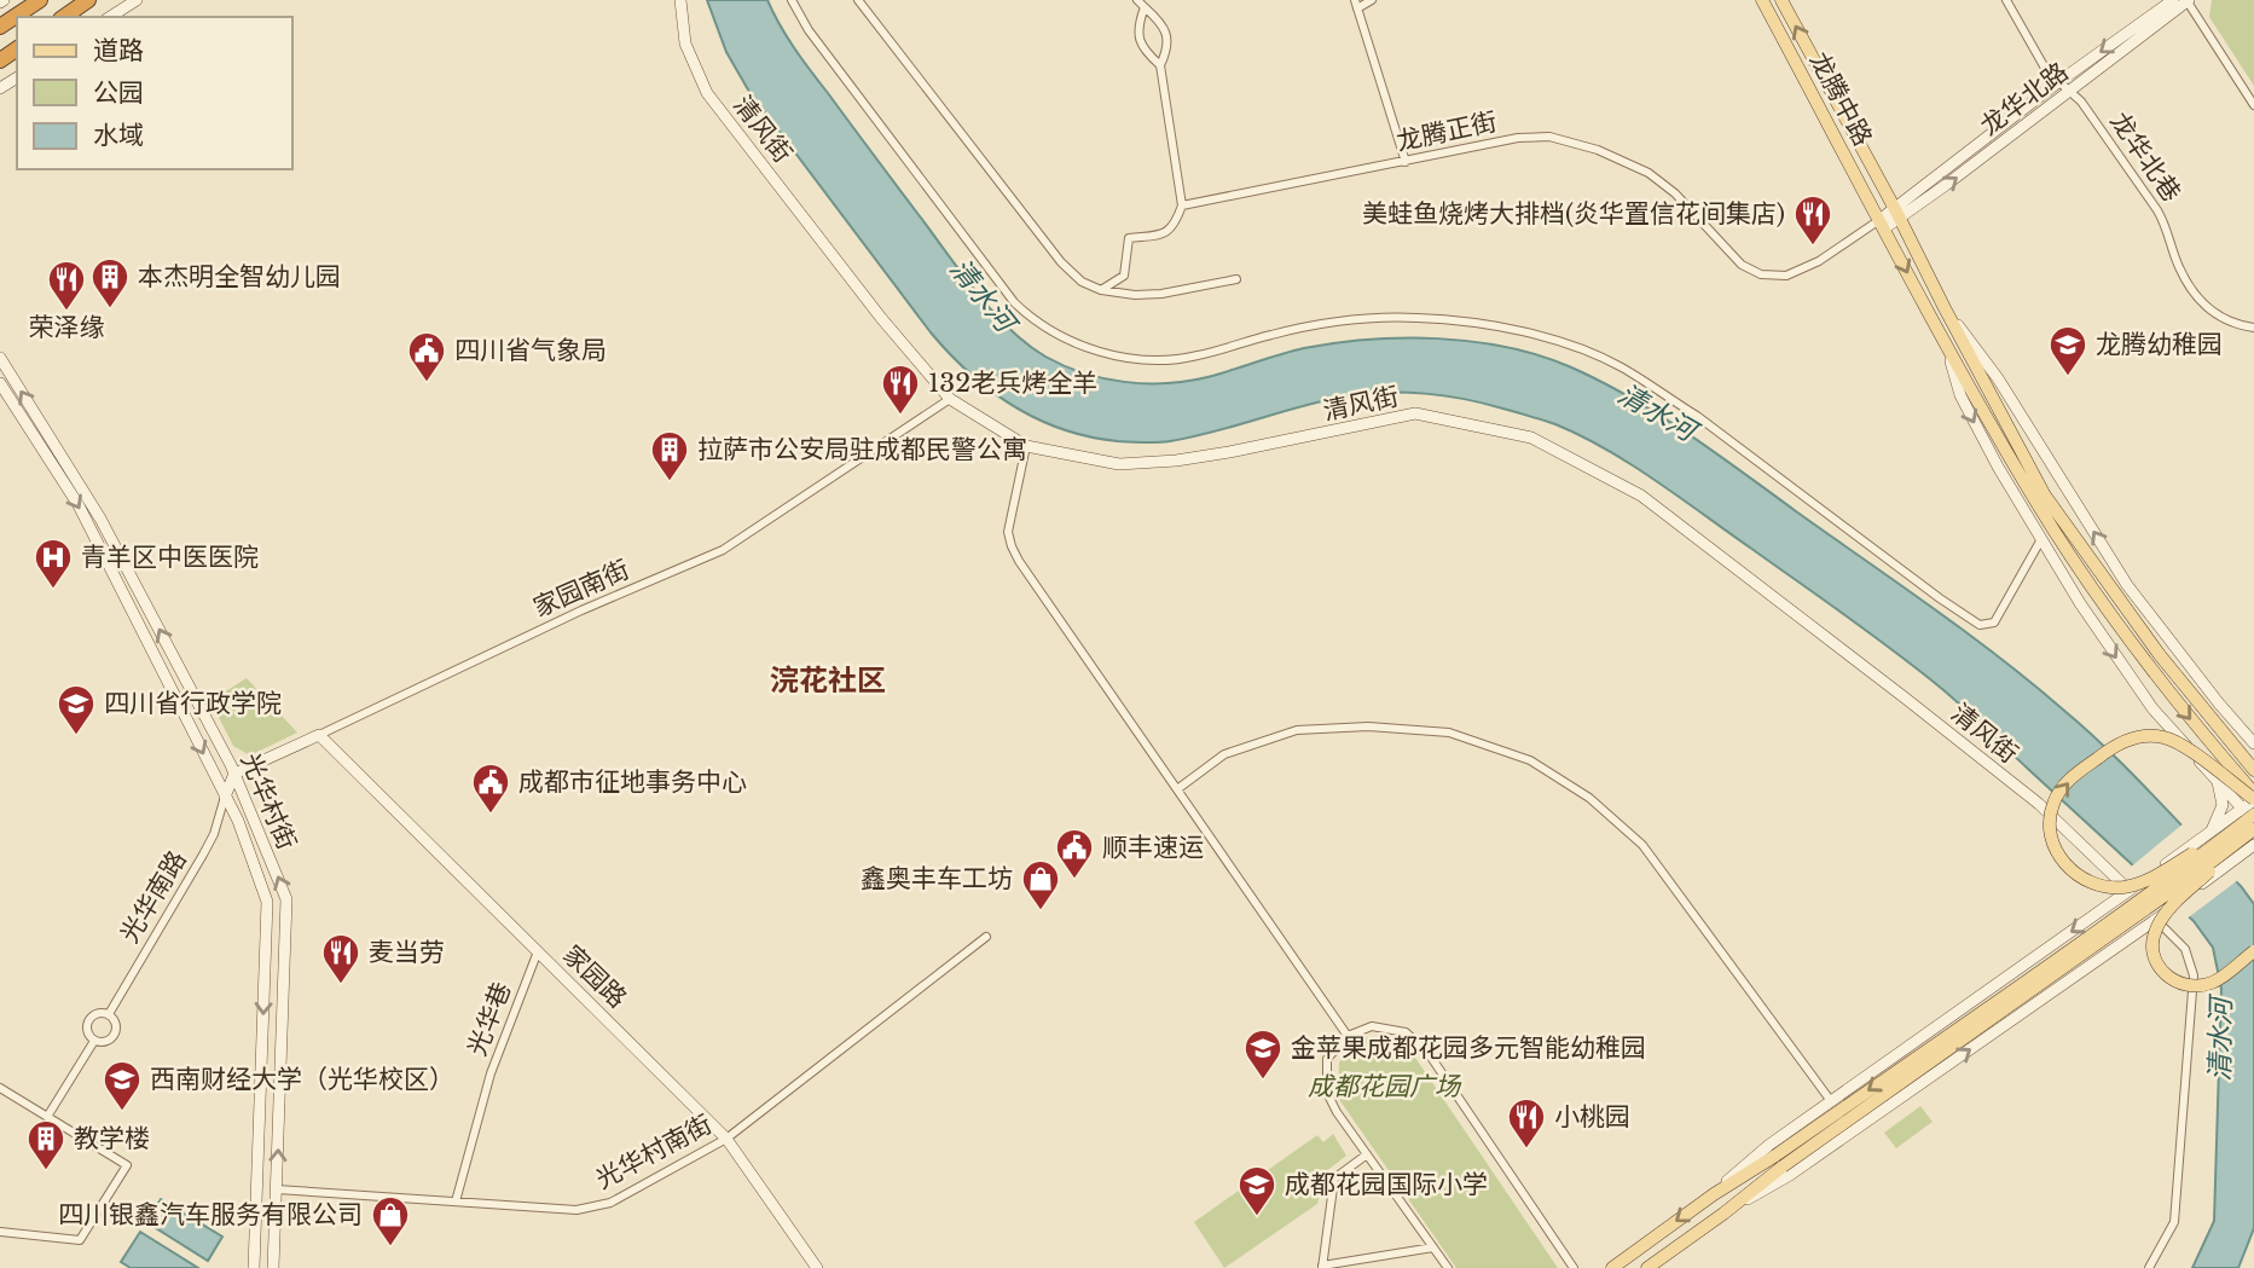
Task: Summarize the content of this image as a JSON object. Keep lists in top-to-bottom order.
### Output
{
  "streets": {
    "main road": [
      "龙腾中路",
      "龙华北路",
      "清风街",
      "家园南街",
      "光华村街",
      "家园路"
    ],
    "street": [
      "龙腾正街",
      "龙华北巷",
      "光华南路",
      "光华巷",
      "光华村南街"
    ]
  },
  "crossings": [
    ["龙腾中路", "龙华北路"],
    ["龙腾中路", "龙腾正街"],
    ["龙华北路", "龙腾正街"],
    ["龙华北路", "龙华北巷"],
    ["清风街", "家园南街"],
    ["家园南街", "光华村街"],
    ["家园南街", "家园路"],
    ["光华村街", "光华南路"],
    ["光华村街", "光华村南街"],
    ["家园路", "光华巷"],
    ["家园路", "光华村南街"],
    ["光华巷", "光华村南街"]
  ],
  "districts": ["浣花社区"],
  "water": ["清水河"],
  "parks": ["成都花园广场"],
  "places": {
    "restaurant": [
      "美蛙鱼烧烤大排档(炎华置信花间集店)",
      "荣泽缘",
      "132老兵烤全羊",
      "麦当劳",
      "小桃园"
    ],
    "building": ["本杰明全智幼儿园", "拉萨市公安局驻成都民警公寓", "教学楼"],
    "school or university": [
      "龙腾幼稚园",
      "四川省行政学院",
      "金苹果成都花园多元智能幼稚园",
      "西南财经大学（光华校区）",
      "成都花园国际小学"
    ],
    "public building": ["四川省气象局", "成都市征地事务中心", "顺丰速运"],
    "hospital": ["青羊区中医医院"],
    "shop": ["鑫奥丰车工坊", "四川银鑫汽车服务有限公司"]
  },
  "legend": ["道路", "公园", "水域"]
}
